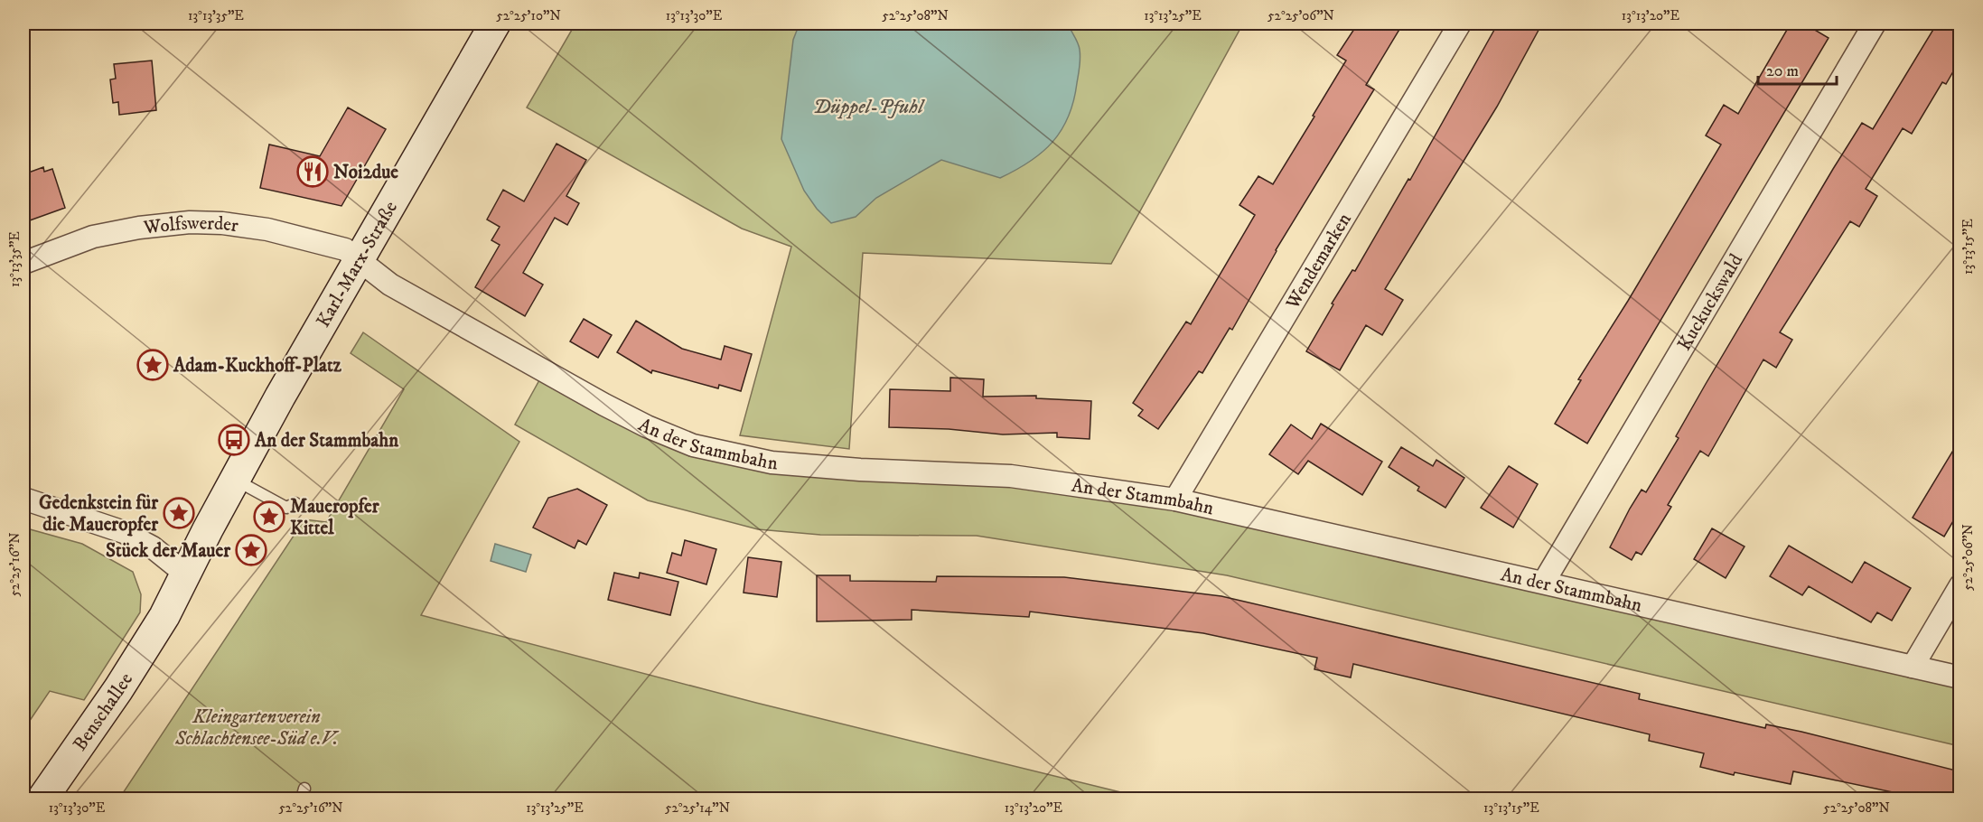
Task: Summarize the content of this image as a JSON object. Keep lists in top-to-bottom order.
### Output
{
  "streets": {
    "street": [
      "Wolfswerder",
      "Wendemarken",
      "Karl-Marx-Straße",
      "Kuckuckswald",
      "An der Stammbahn",
      "Benschallee"
    ]
  },
  "crossings": [
    ["Wolfswerder", "Karl-Marx-Straße"],
    ["Wolfswerder", "An der Stammbahn"],
    ["Wendemarken", "An der Stammbahn"],
    ["Karl-Marx-Straße", "An der Stammbahn"],
    ["Karl-Marx-Straße", "Benschallee"],
    ["Kuckuckswald", "An der Stammbahn"]
  ],
  "water": ["Düppel-Pfuhl"],
  "parks": ["Kleingartenverein Schlachtensee-Süd e.V."],
  "places": {
    "restaurant": ["Noi2due"],
    "place": [
      "Adam-Kuckhoff-Platz",
      "Gedenkstein für die Maueropfer",
      "Maueropfer Kittel",
      "Stück der Mauer"
    ],
    "bus stop": ["An der Stammbahn"]
  },
  "scale_bar": "20 m",
  "coordinates": [
    "13°13'35\"E",
    "52°25'10\"N",
    "13°13'30\"E",
    "52°25'08\"N",
    "13°13'25\"E",
    "52°25'06\"N",
    "13°13'20\"E",
    "13°13'15\"E",
    "52°25'16\"N",
    "52°25'14\"N"
  ]
}
